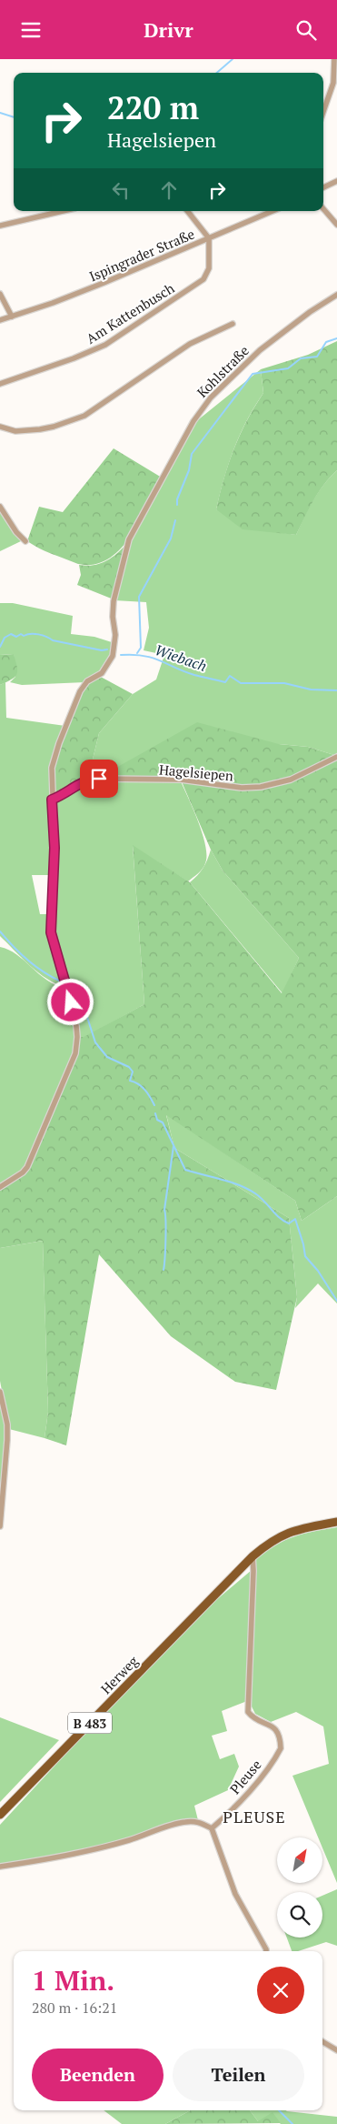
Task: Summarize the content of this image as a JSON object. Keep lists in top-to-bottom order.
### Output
{
  "streets": {
    "main road": ["Herweg", "B 483"],
    "street": [
      "Ispingrader Straße",
      "Am Kattenbusch",
      "Kohlstraße",
      "Hagelsiepen",
      "Pleuse"
    ]
  },
  "crossings": [
    ["Ispingrader Straße", "Am Kattenbusch"],
    ["Kohlstraße", "Hagelsiepen"],
    ["Herweg", "B 483"],
    ["Herweg", "Pleuse"],
    ["B 483", "Pleuse"]
  ],
  "districts": ["PLEUSE"],
  "water": ["Wiebach"],
  "north": "top right",
  "page": {
    "header": "Drivr",
    "turn": ["220 m", "Hagelsiepen"],
    "heading": ["1 Min.", "280 m · 16:21"],
    "buttons": ["Beenden", "Teilen"]
  }
}
